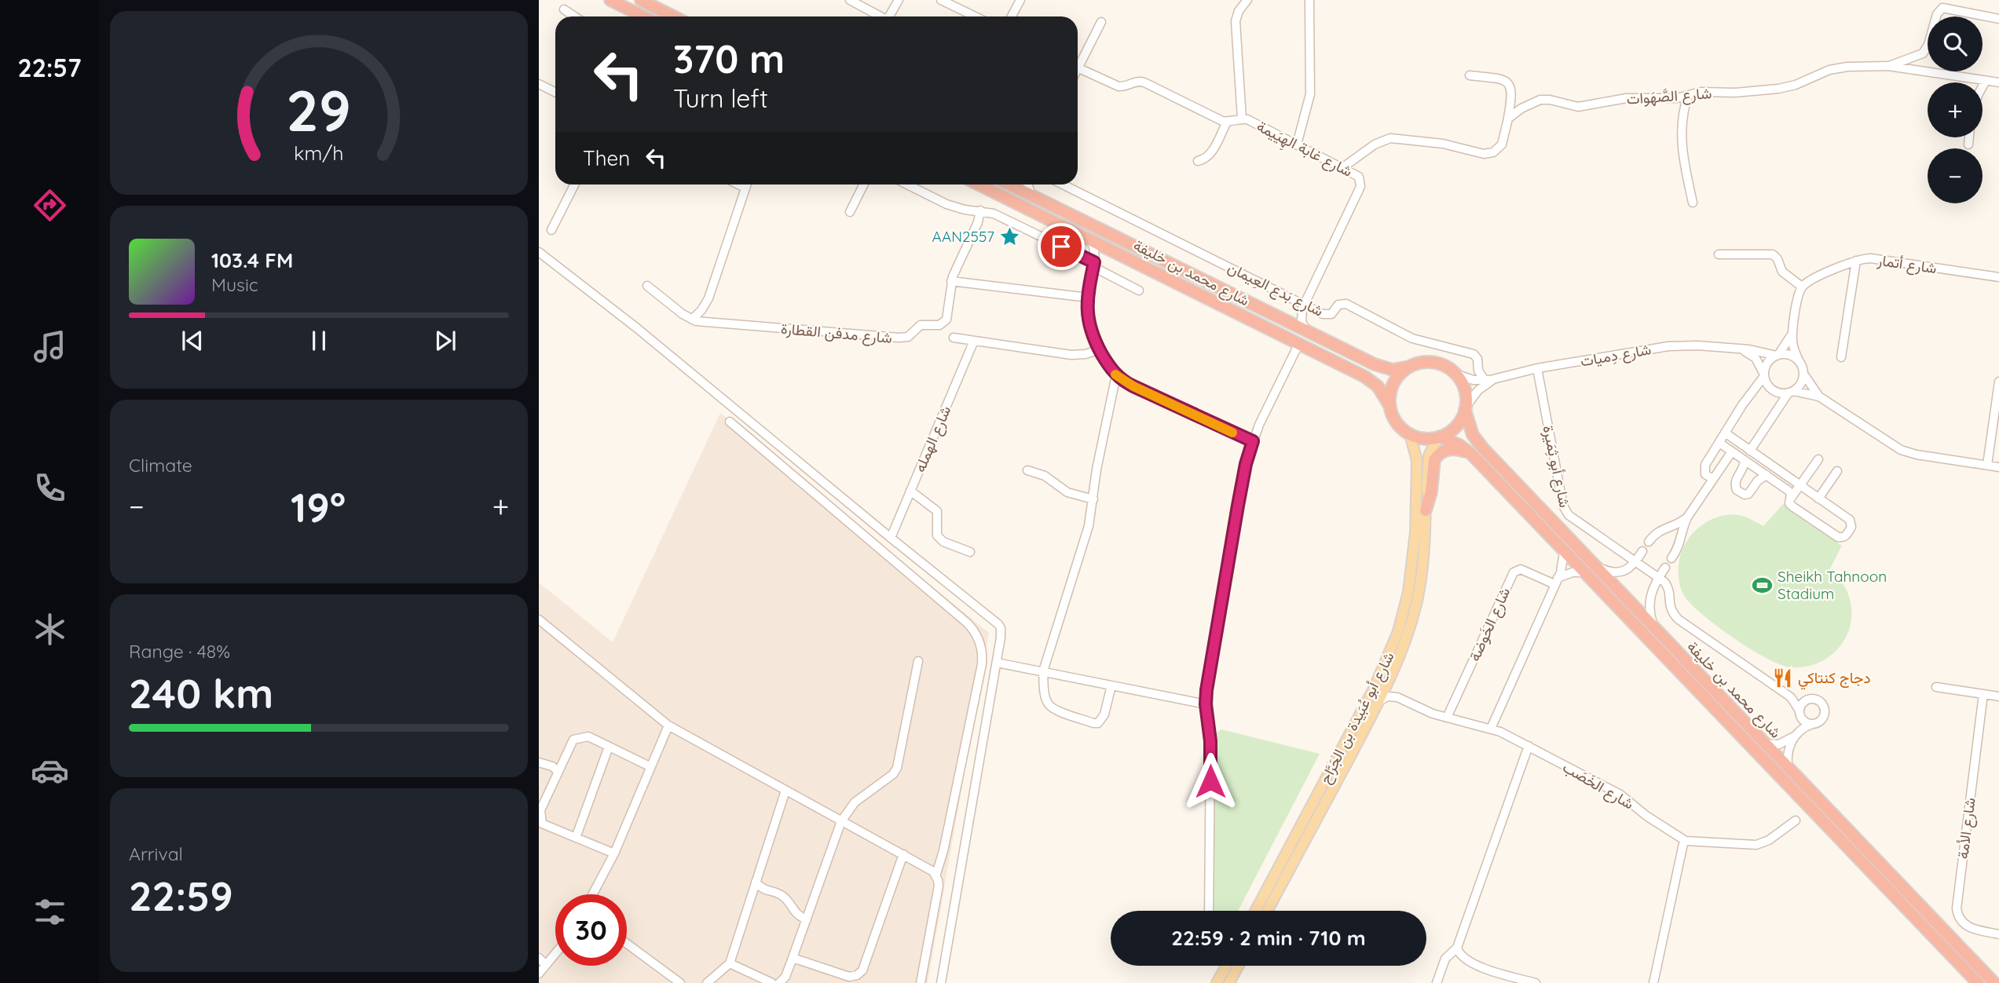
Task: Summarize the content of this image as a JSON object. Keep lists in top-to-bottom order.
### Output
{
  "streets": {
    "highway": ["شارع محمد بن خليفة"],
    "main road": ["شارع أبو عُبَيدة بن الجَرَّاح"],
    "street": [
      "شارع الصَّهَوات",
      "شارع غابة الهِيَيمة",
      "شارع أتمار",
      "شارع بَدع العِيمان",
      "شارع مدفن القطارة",
      "شارع دِميات",
      "شارع الهمله",
      "شارع أبو ثِمَيرة",
      "شارع الخَوضة",
      "شارع الخَصَب",
      "شارع الأمة"
    ]
  },
  "crossings": [
    ["شارع غابة الهِيَيمة", "شارع بَدع العِيمان"],
    ["شارع محمد بن خليفة", "شارع دِميات"],
    ["شارع محمد بن خليفة", "شارع أبو عُبَيدة بن الجَرَّاح"],
    ["شارع بَدع العِيمان", "شارع دِميات"],
    ["شارع دِميات", "شارع أبو ثِمَيرة"],
    ["شارع دِميات", "شارع أبو عُبَيدة بن الجَرَّاح"],
    ["شارع الخَوضة", "شارع الخَصَب"]
  ],
  "places": {
    "place": ["AAN2557"],
    "sports": ["Sheikh Tahnoon Stadium"],
    "restaurant": ["دجاج كنتاكي"]
  },
  "page": {
    "tabs": "22:57",
    "map_buttons": ["+", "−"],
    "turn": ["370 m", "Turn left"],
    "then": "Then",
    "song": ["103.4 FM", "Music"],
    "tile": [
      "Climate",
      ["Range · 48%", "240 km"],
      ["Arrival", "22:59"]
    ],
    "heat": ["−", "19°", "+"],
    "limit": "30",
    "trip": "22:59 · 2 min · 710 m",
    "gauge": ["29", "km/h"]
  }
}
